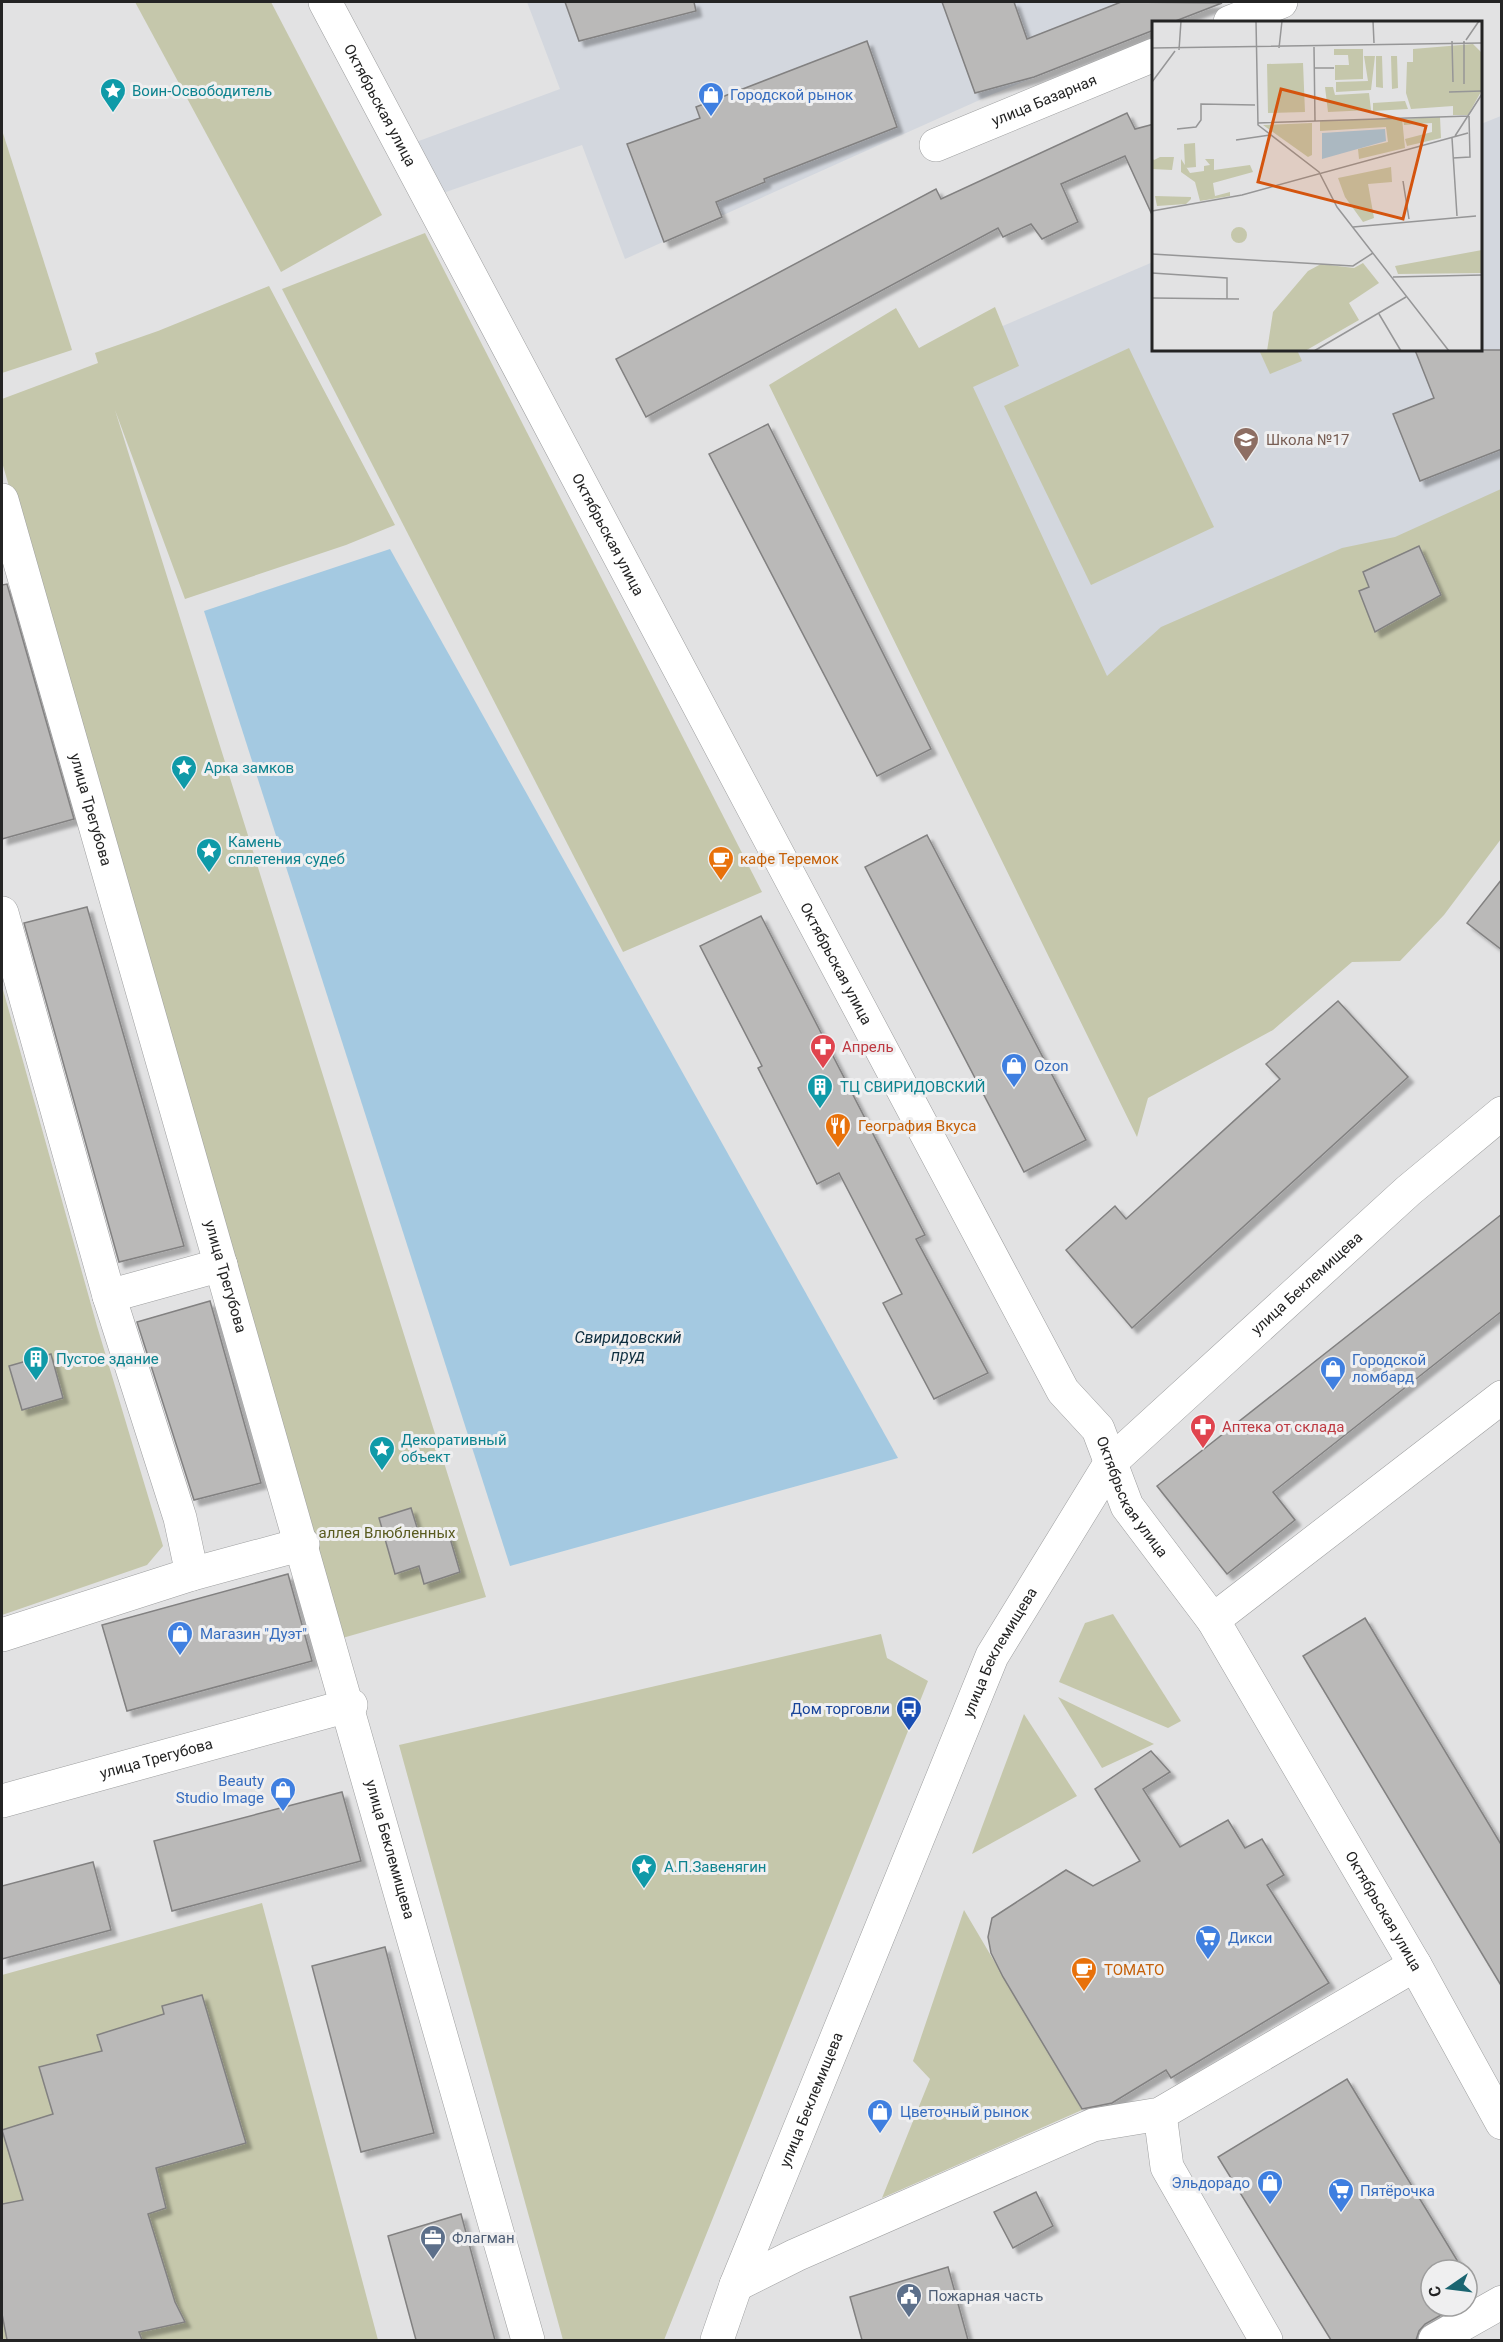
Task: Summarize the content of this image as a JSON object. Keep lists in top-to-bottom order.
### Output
{
  "streets": {
    "street": [
      "улица Базарная",
      "Октябрьская улица",
      "улица Трегубова",
      "улица Беклемищева"
    ]
  },
  "crossings": [
    ["Октябрьская улица", "улица Беклемищева"],
    ["улица Трегубова", "улица Беклемищева"]
  ],
  "water": ["Свиридовский пруд"],
  "parks": ["аллея Влюбленных"],
  "places": {
    "place": [
      "Воин-Освободитель",
      "Арка замков",
      "Камень сплетения судеб",
      "Декоративный объект",
      "А.П.Завенягин"
    ],
    "shop": [
      "Городской рынок",
      "Ozon",
      "Городской ломбард",
      "Магазин \"Дуэт\"",
      "Beauty Studio Image",
      "Цветочный рынок",
      "Эльдорадо"
    ],
    "school or university": ["Школа №17"],
    "cafe": ["кафе Теремок", "ТОМАТО"],
    "pharmacy": ["Апрель", "Аптека от склада"],
    "building": ["ТЦ СВИРИДОВСКИЙ", "Пустое здание"],
    "restaurant": ["География Вкуса"],
    "bus stop": ["Дом торговли"],
    "supermarket": ["Дикси", "Пятёрочка"],
    "office": ["Флагман"],
    "public building": ["Пожарная часть"]
  },
  "north": "left"
}
